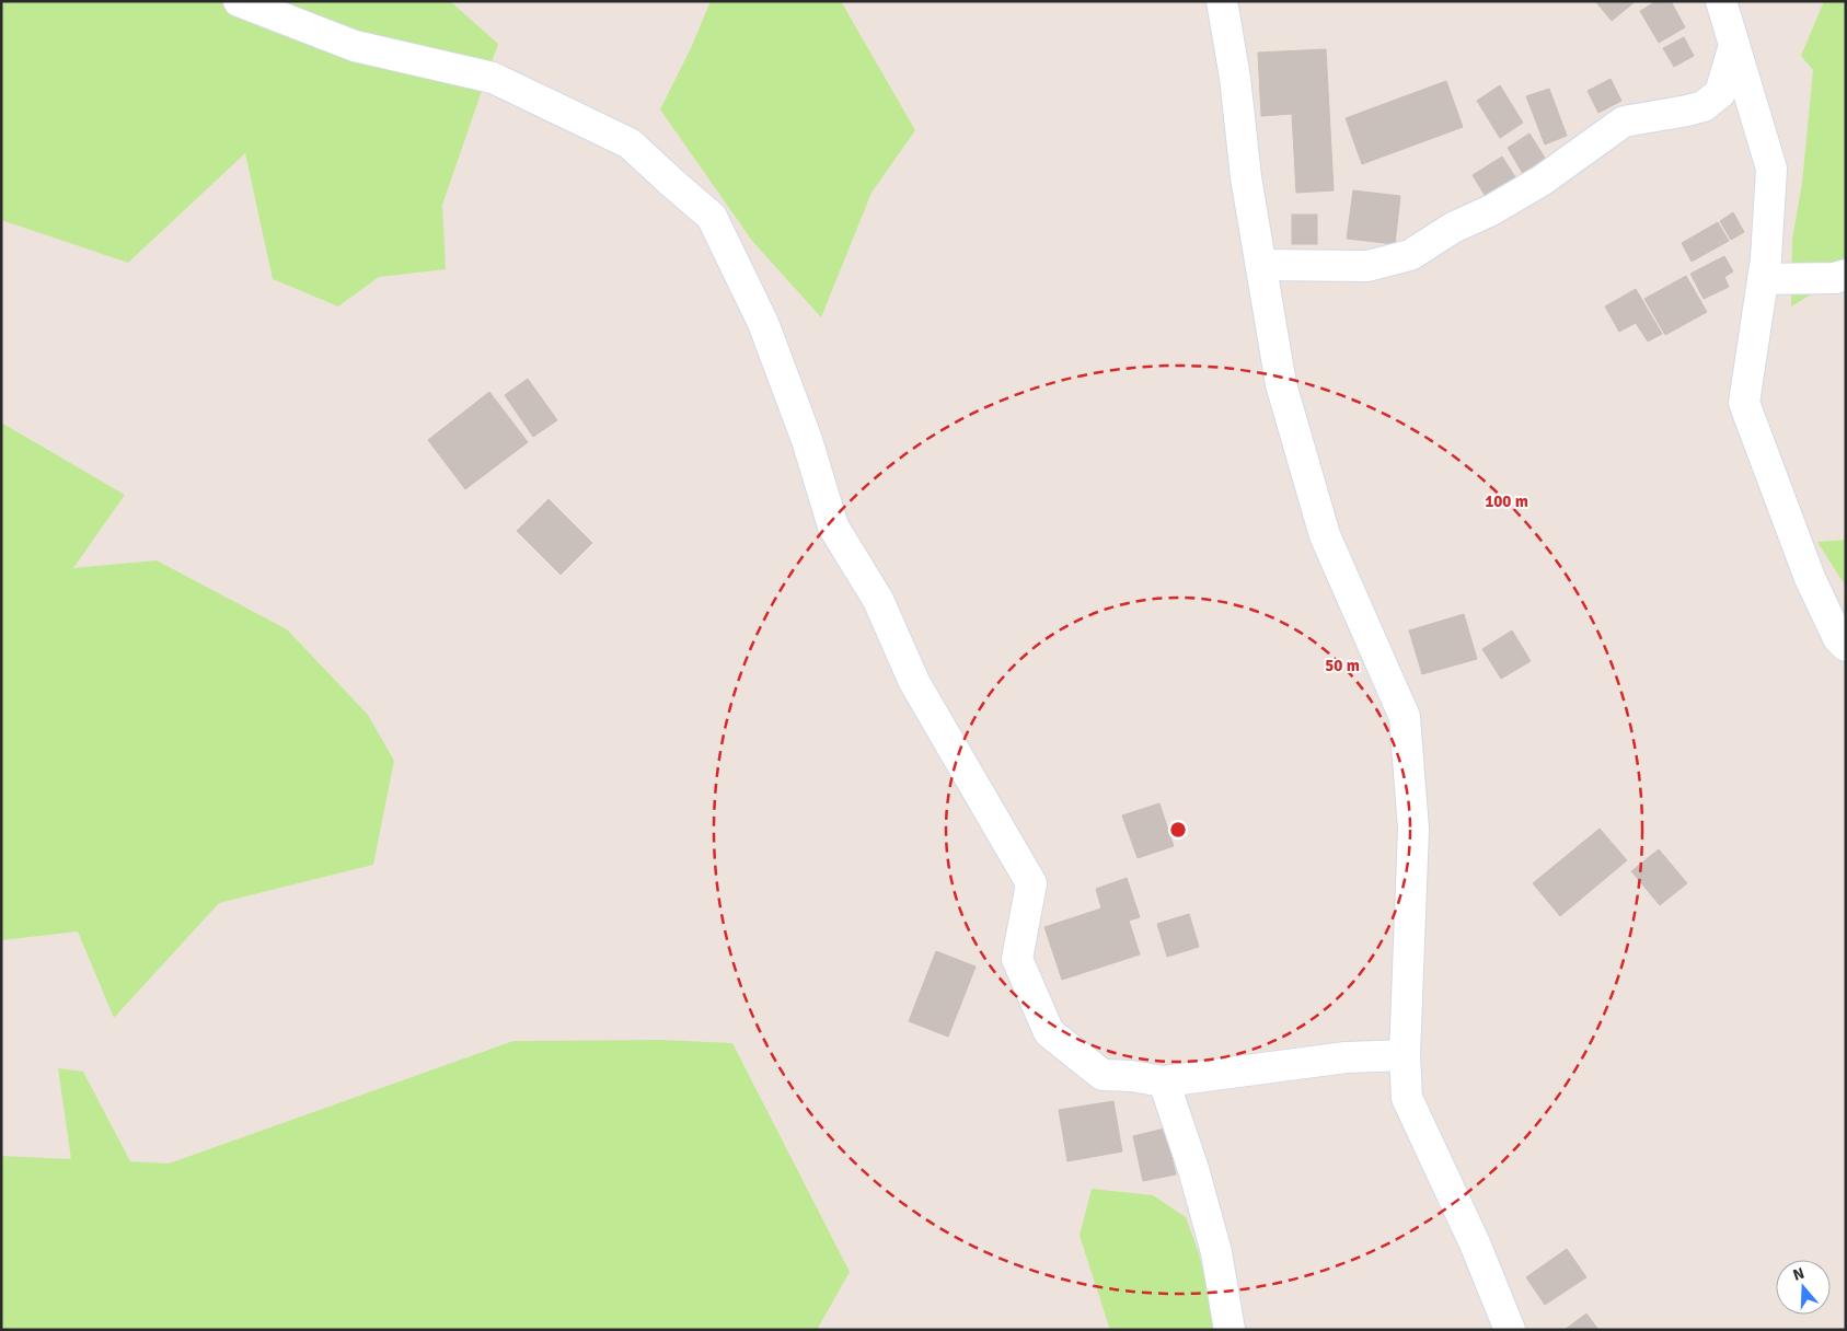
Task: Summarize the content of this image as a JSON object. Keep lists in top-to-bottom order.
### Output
{
  "north": "top",
  "rings": ["100 m", "50 m"]
}
